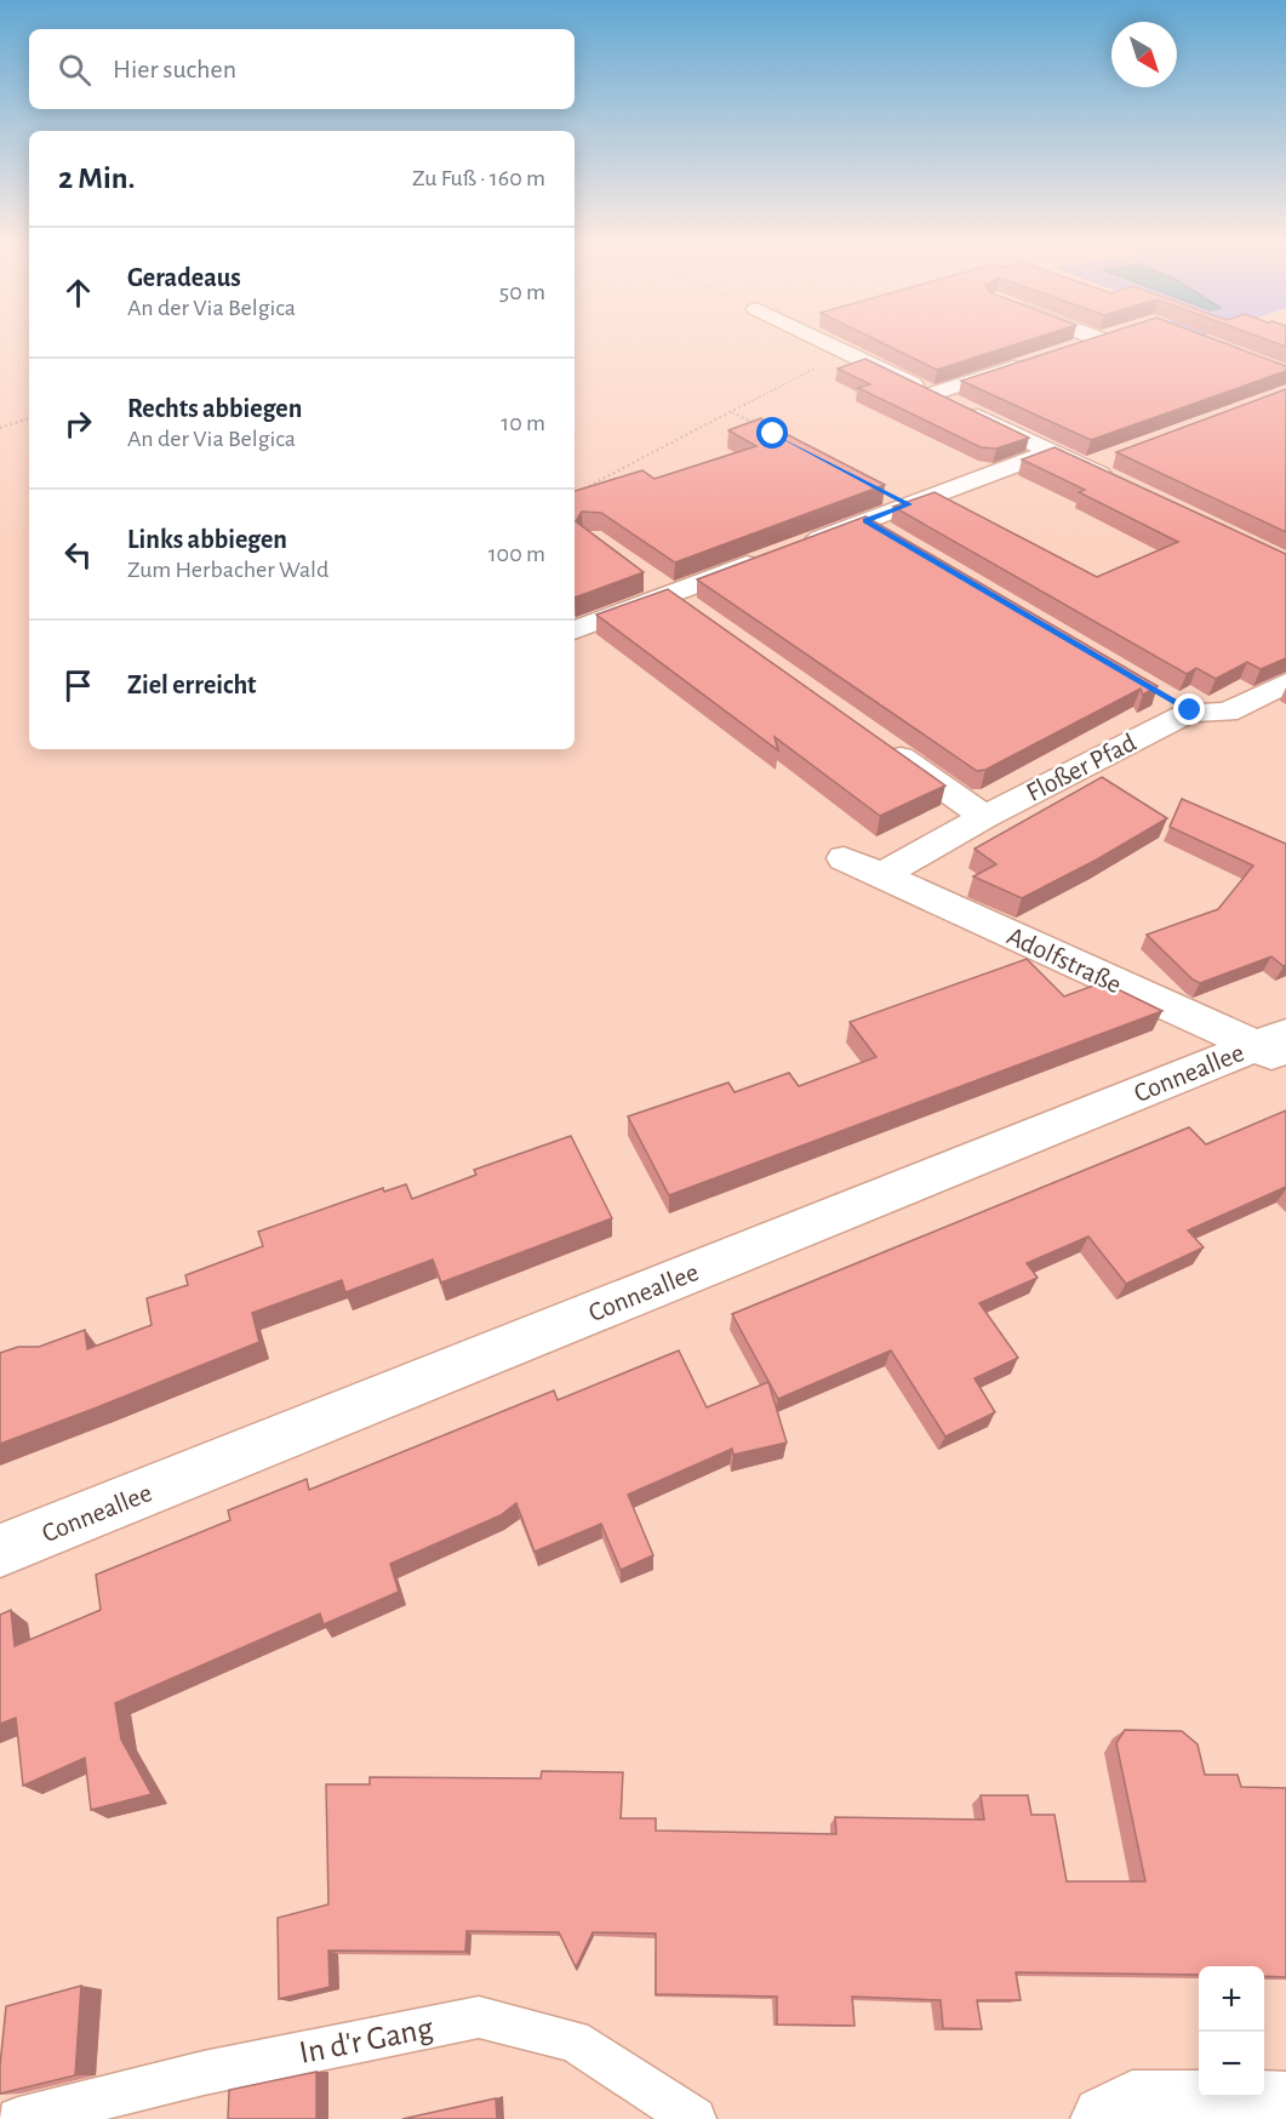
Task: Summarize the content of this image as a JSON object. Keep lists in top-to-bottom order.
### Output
{
  "streets": {
    "street": ["Floßer Pfad", "Adolfstraße", "Conneallee"],
    "lane": ["In d'r Gang"]
  },
  "crossings": [
    ["Floßer Pfad", "Adolfstraße"],
    ["Adolfstraße", "Conneallee"]
  ],
  "north": "bottom right",
  "page": {
    "search": "Hier suchen",
    "heading": ["2 Min.", "Zu Fuß · 160 m"],
    "list": [
      ["Geradeaus", "An der Via Belgica", "50 m"],
      ["Rechts abbiegen", "An der Via Belgica", "10 m"],
      ["Links abbiegen", "Zum Herbacher Wald", "100 m"],
      "Ziel erreicht"
    ],
    "map_buttons": ["+", "−"]
  }
}
